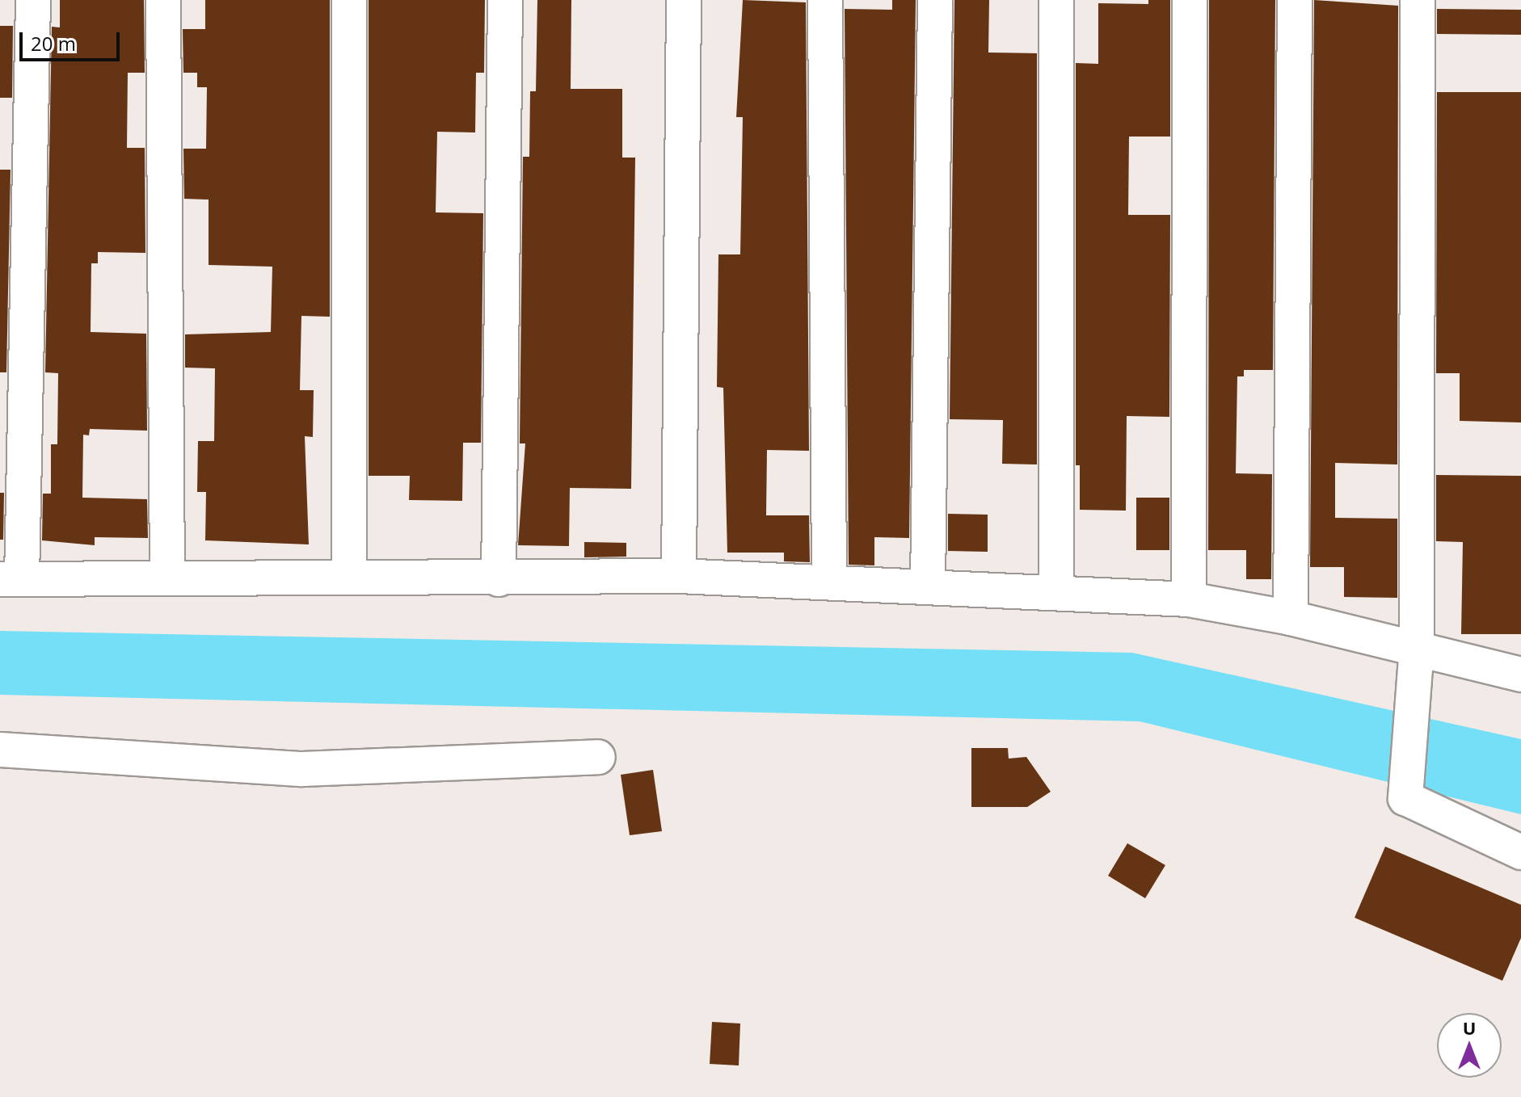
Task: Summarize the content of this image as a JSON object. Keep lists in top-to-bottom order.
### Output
{
  "scale_bar": "20 m",
  "north": "top"
}
